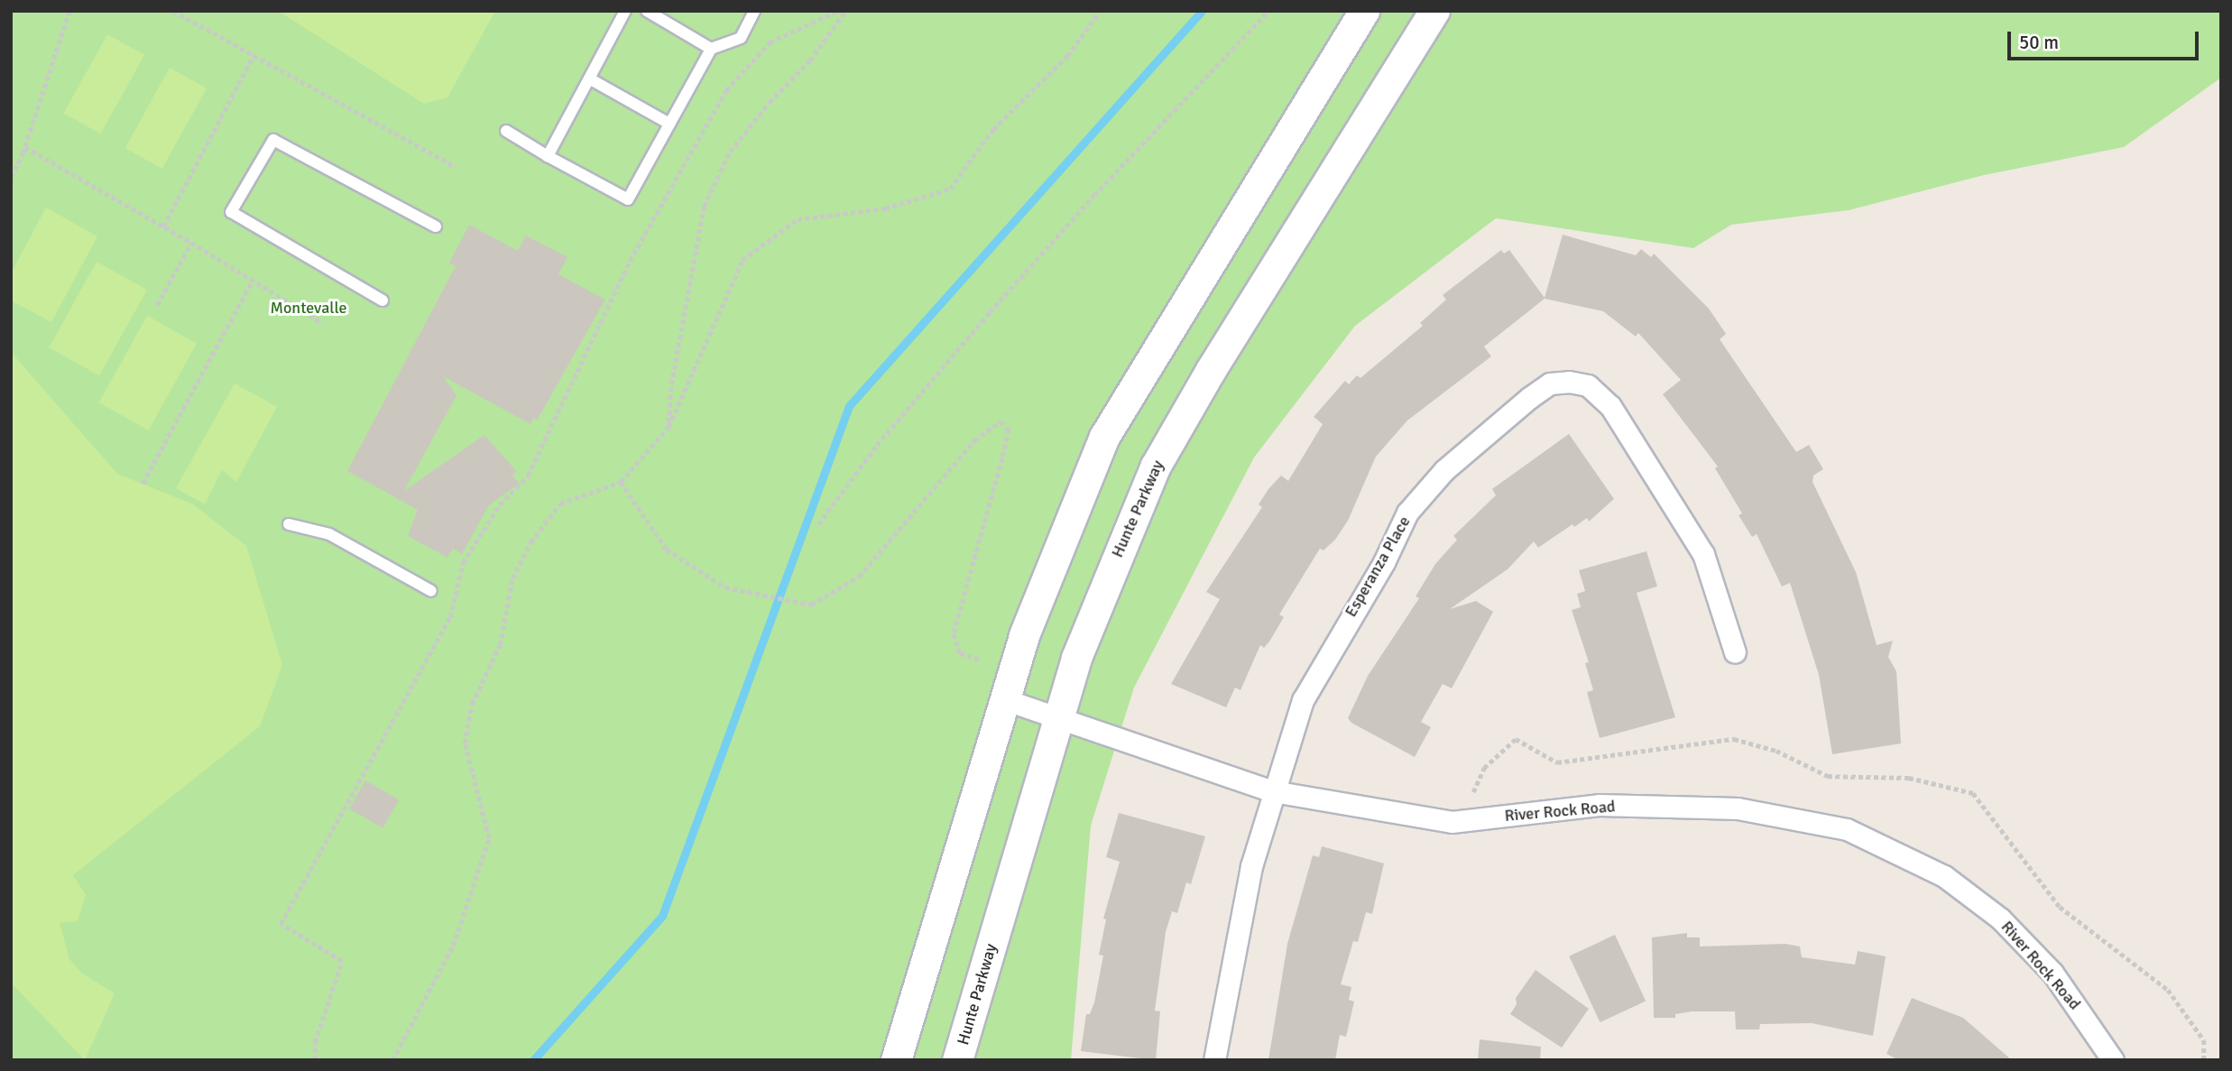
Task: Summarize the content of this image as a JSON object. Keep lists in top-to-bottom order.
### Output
{
  "streets": {
    "main road": ["Hunte Parkway"],
    "street": ["Esperanza Place", "River Rock Road"]
  },
  "crossings": [
    ["Hunte Parkway", "River Rock Road"],
    ["Esperanza Place", "River Rock Road"]
  ],
  "parks": ["Montevalle"],
  "scale_bar": "50 m"
}
